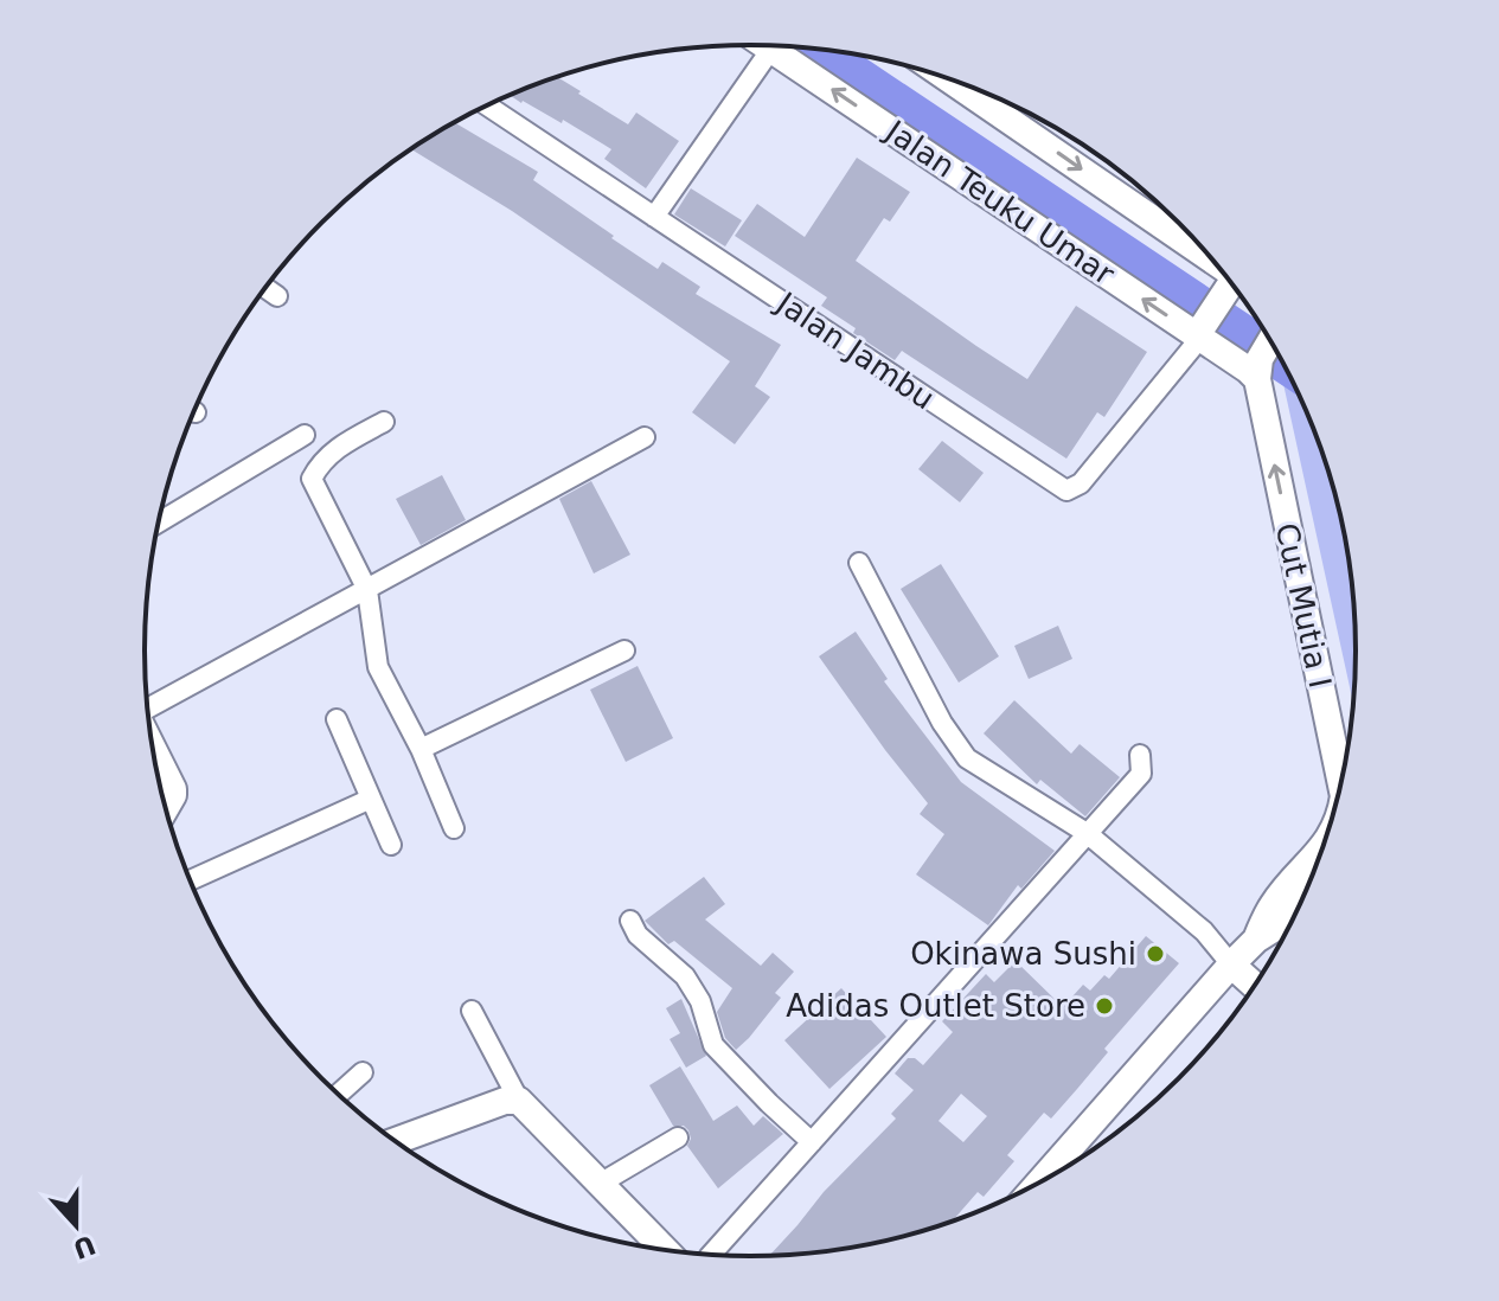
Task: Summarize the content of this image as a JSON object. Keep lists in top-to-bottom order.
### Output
{
  "streets": {
    "main road": ["Jalan Teuku Umar", "Cut Mutia I"],
    "street": ["Jalan Jambu"]
  },
  "crossings": [
    ["Jalan Teuku Umar", "Jalan Jambu"],
    ["Jalan Teuku Umar", "Cut Mutia I"]
  ],
  "one_way": ["Cut Mutia I"],
  "places": ["Okinawa Sushi", "Adidas Outlet Store"],
  "north": "bottom"
}
